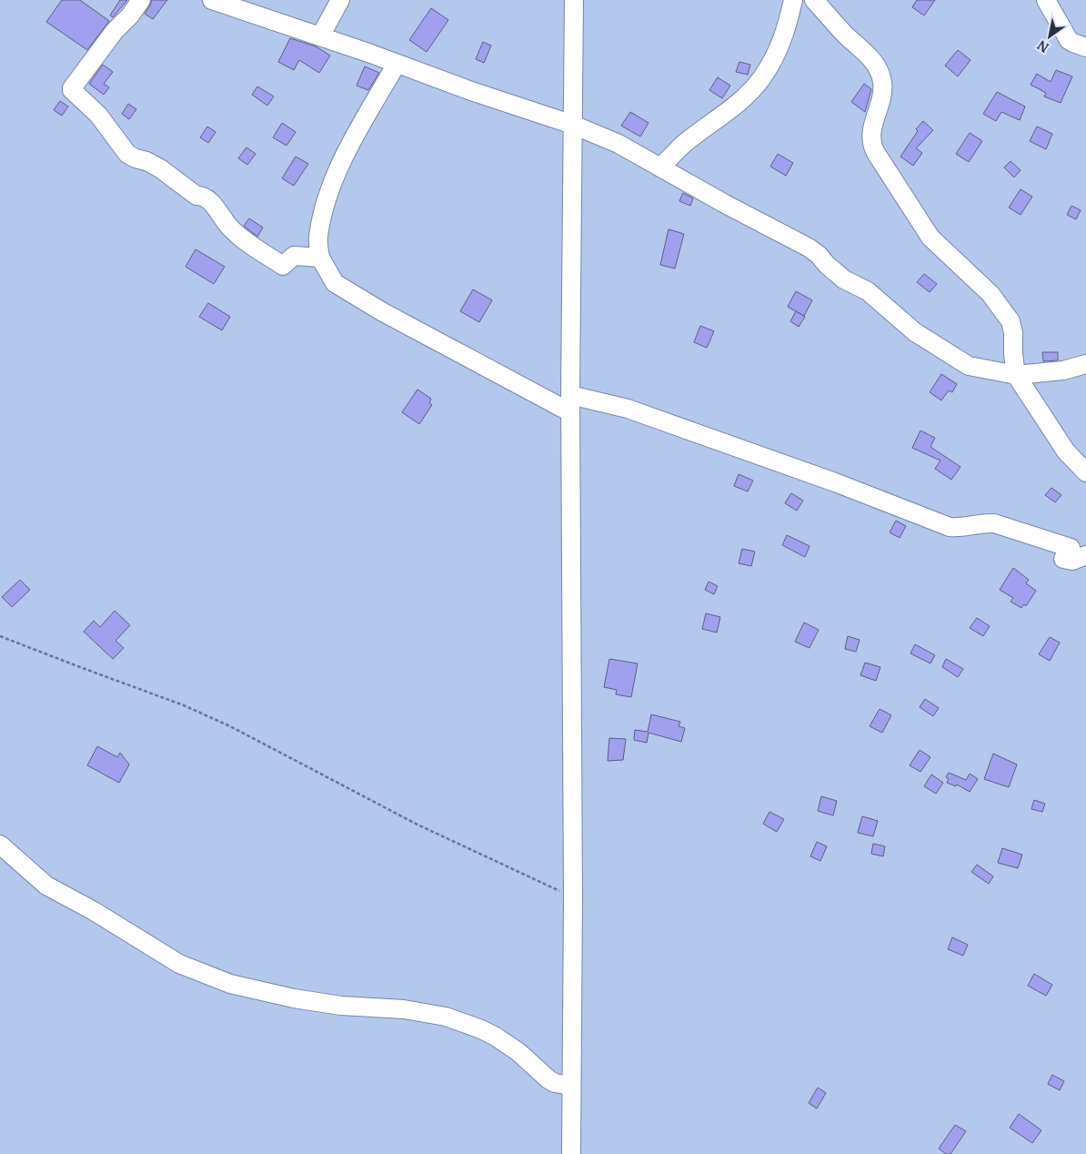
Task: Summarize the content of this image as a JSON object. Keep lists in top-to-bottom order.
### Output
{
  "north": "bottom left"
}
